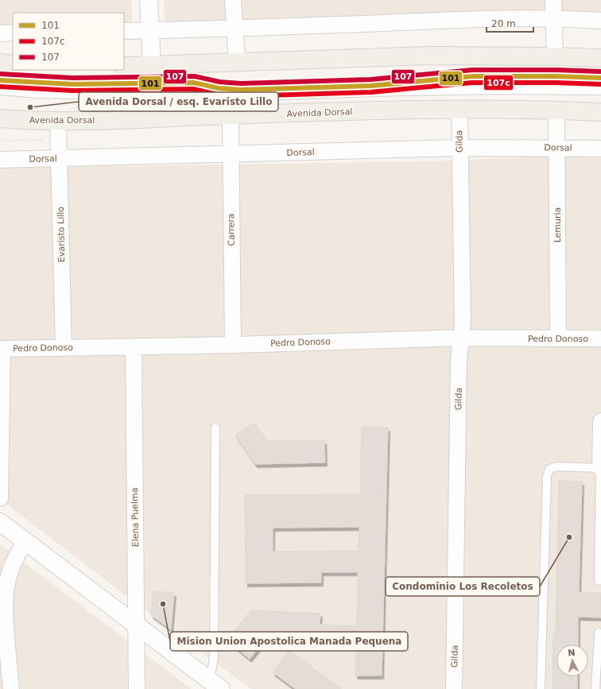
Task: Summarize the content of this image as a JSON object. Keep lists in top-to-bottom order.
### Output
{
  "streets": {
    "main road": ["Avenida Dorsal"],
    "street": [
      "Gilda",
      "Dorsal",
      "Lemuria",
      "Carrera",
      "Evaristo Lillo",
      "Pedro Donoso",
      "Elena Puelma"
    ]
  },
  "crossings": [
    ["Avenida Dorsal", "Gilda"],
    ["Avenida Dorsal", "Lemuria"],
    ["Avenida Dorsal", "Carrera"],
    ["Avenida Dorsal", "Evaristo Lillo"],
    ["Gilda", "Dorsal"],
    ["Gilda", "Pedro Donoso"],
    ["Dorsal", "Lemuria"],
    ["Dorsal", "Carrera"],
    ["Dorsal", "Evaristo Lillo"],
    ["Lemuria", "Pedro Donoso"],
    ["Carrera", "Pedro Donoso"],
    ["Evaristo Lillo", "Pedro Donoso"],
    ["Pedro Donoso", "Elena Puelma"]
  ],
  "places": ["Avenida Dorsal / esq. Evaristo Lillo", "Condominio Los Recoletos", "Mision Union Apostolica Manada Pequena"],
  "lines": ["transit line 107", "transit line 101", "transit line 107c"],
  "legend": ["101", "107c", "107"],
  "scale_bar": "20 m",
  "north": "top"
}
